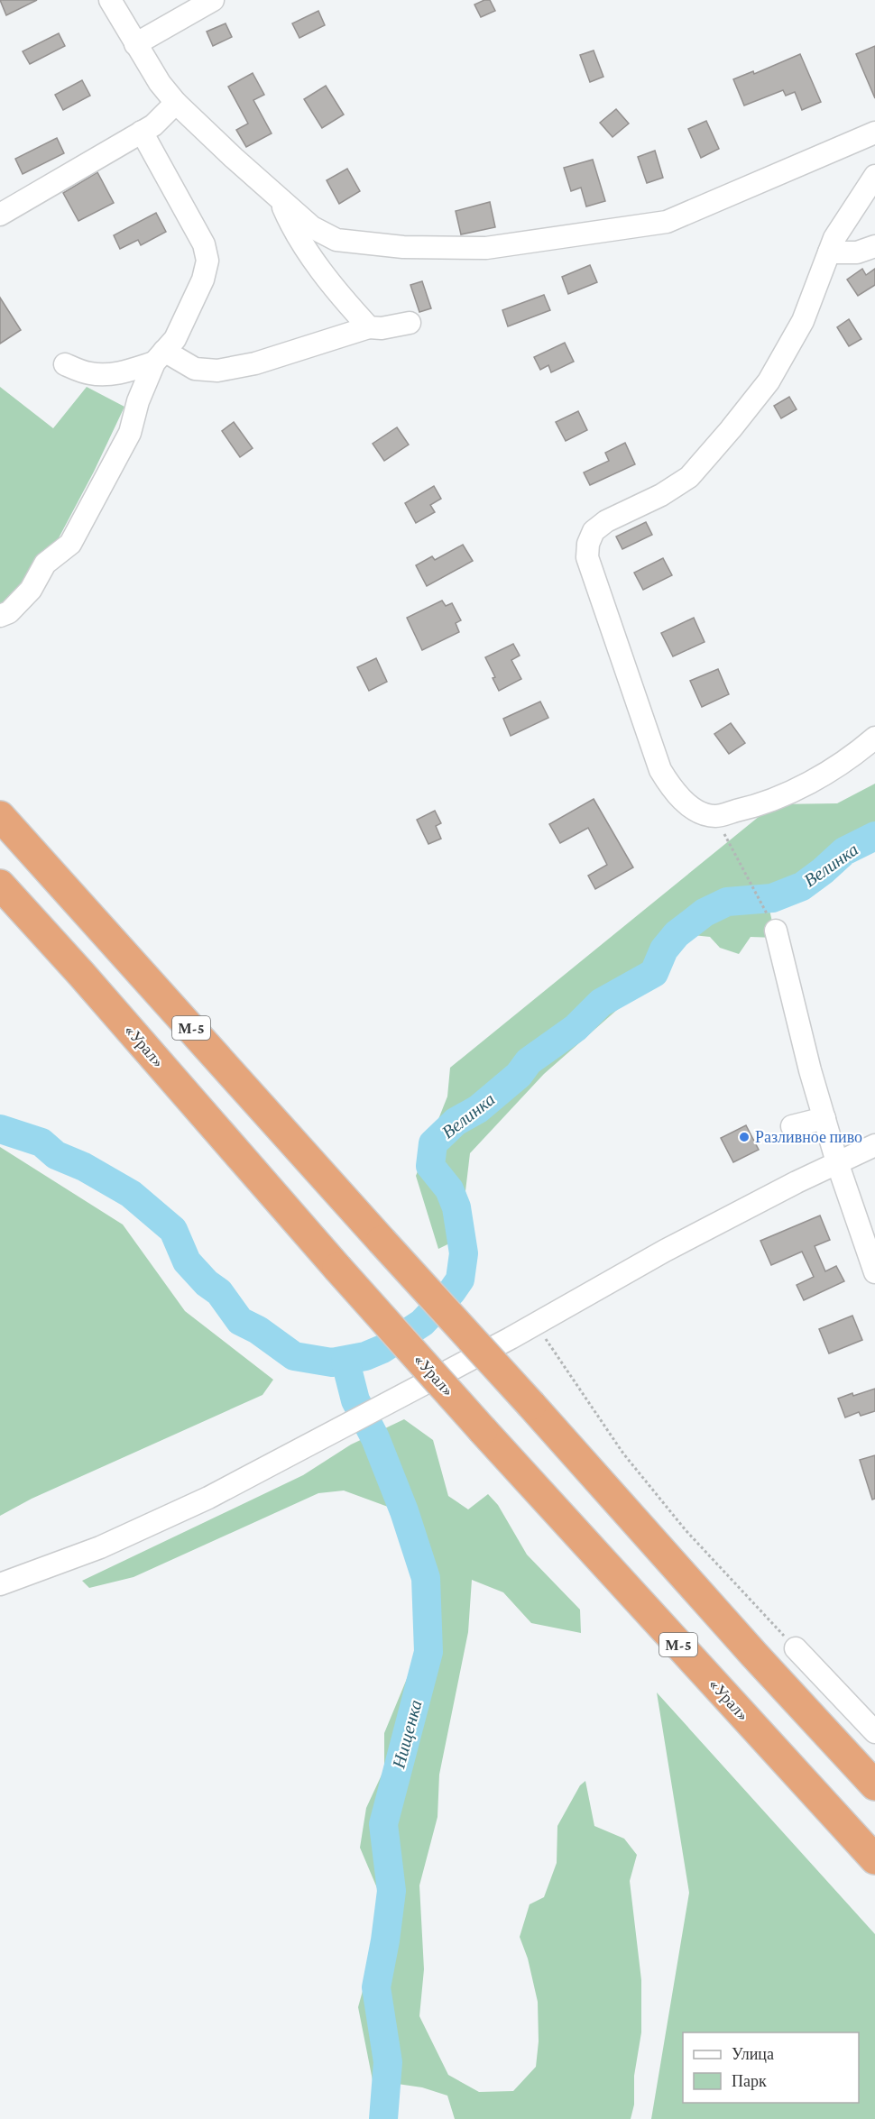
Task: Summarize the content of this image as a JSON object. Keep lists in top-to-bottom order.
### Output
{
  "streets": {
    "highway": ["М-5", "«Урал»"]
  },
  "water": ["Велинка", "Нищенка"],
  "places": ["Разливное пиво"],
  "legend": ["Улица", "Парк"]
}
